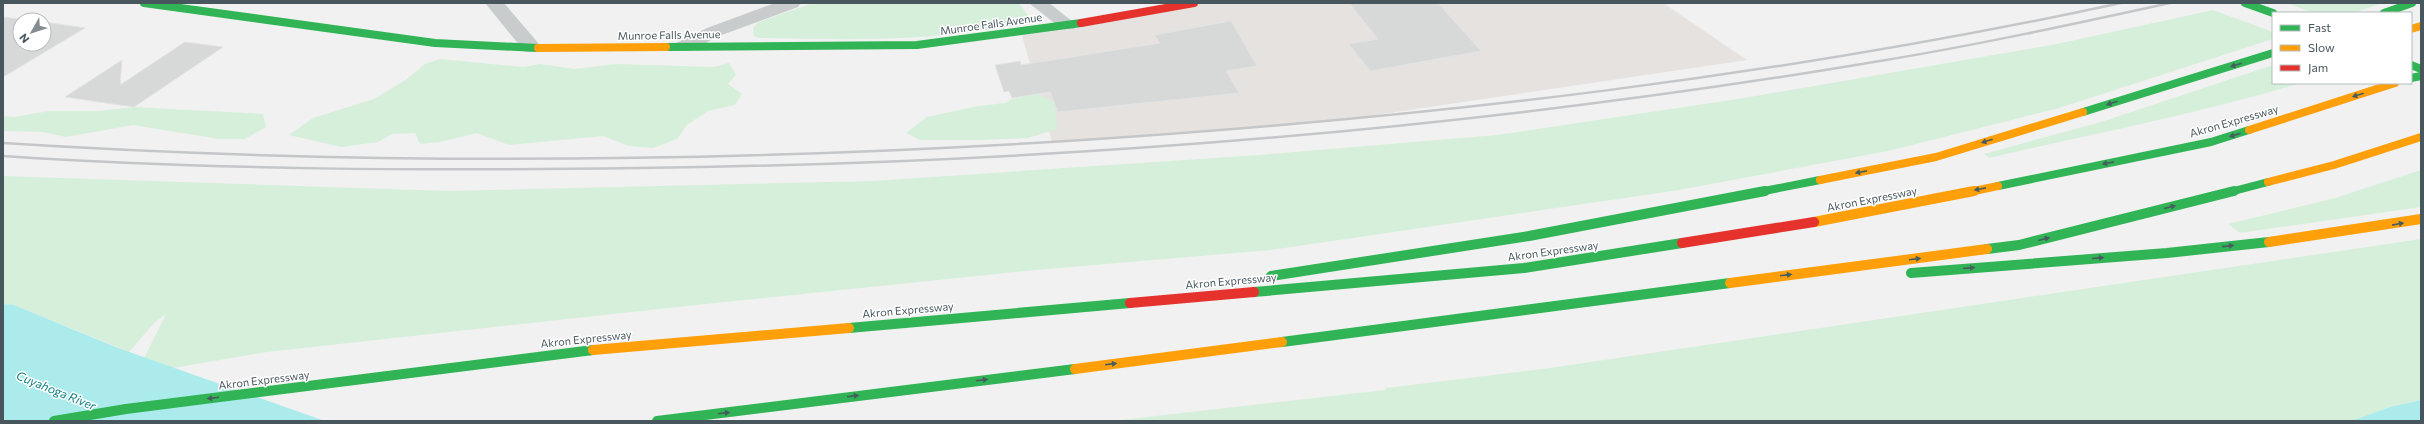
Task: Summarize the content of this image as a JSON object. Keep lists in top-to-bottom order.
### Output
{
  "streets": {
    "main road": ["Munroe Falls Avenue", "Akron Expressway"]
  },
  "water": ["Cuyahoga River"],
  "legend": ["Fast", "Slow", "Jam"],
  "north": "bottom left"
}
